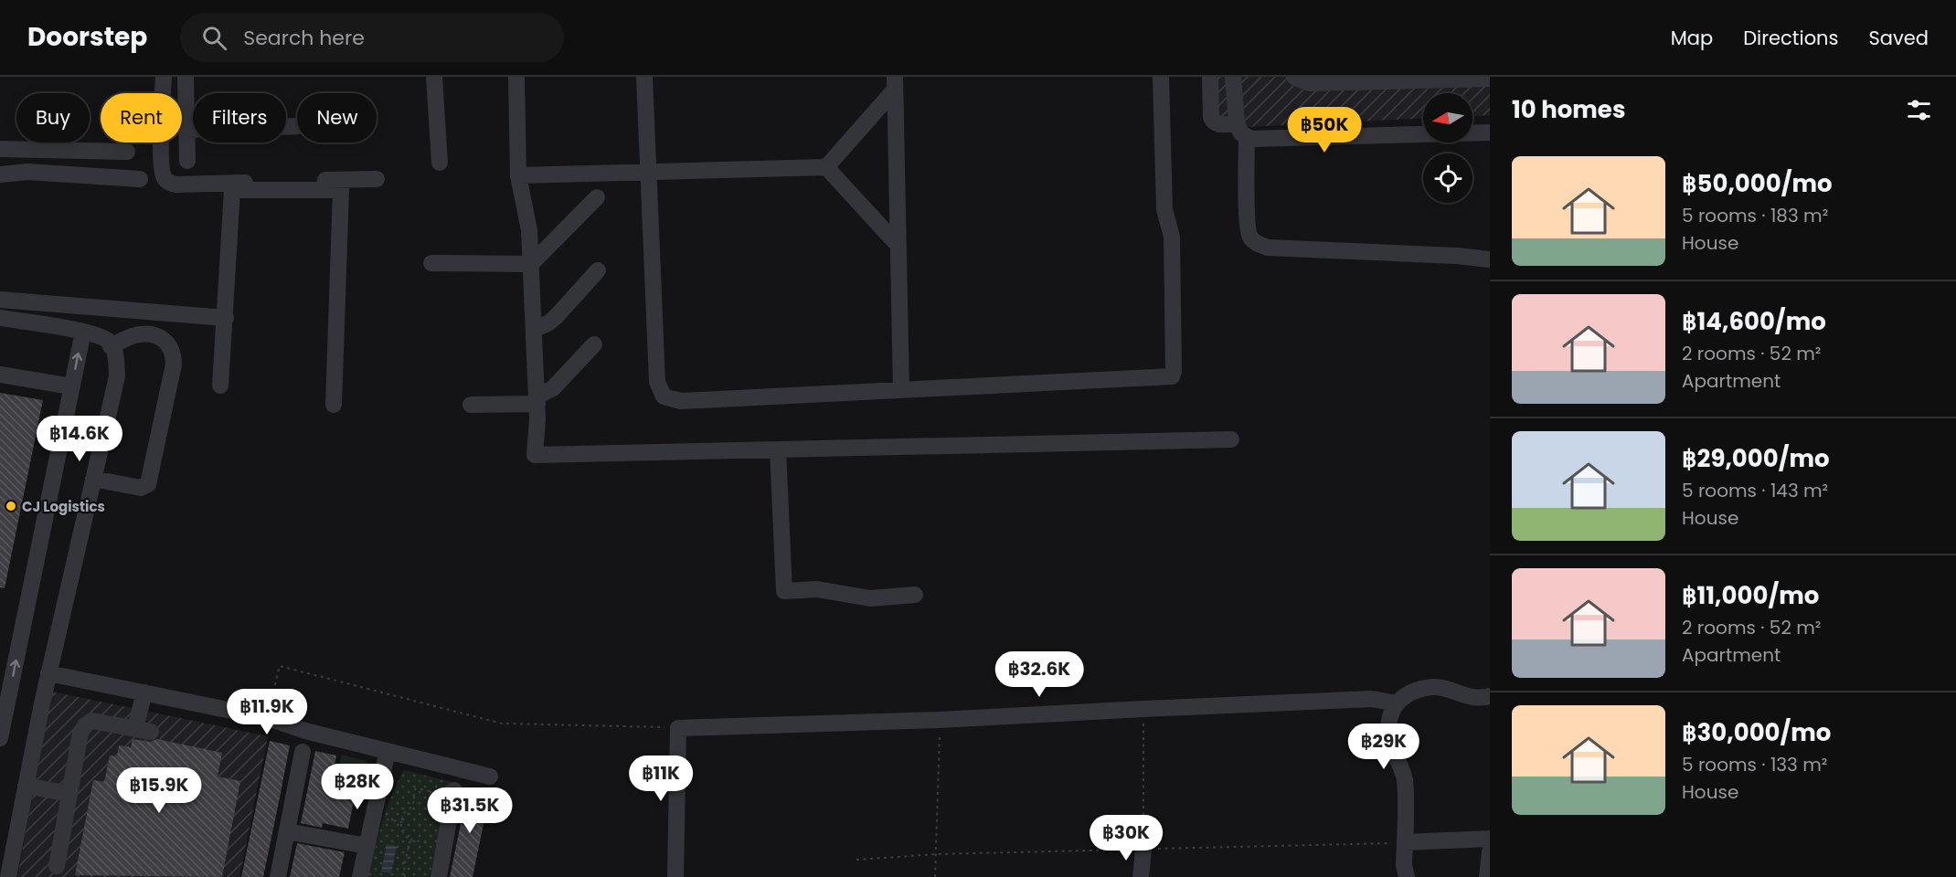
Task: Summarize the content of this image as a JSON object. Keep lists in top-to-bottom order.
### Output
{
  "places": ["CJ Logistics"],
  "north": "left",
  "page": {
    "header": "Doorstep",
    "search": "Search here",
    "nav": ["Map", "Directions", "Saved"],
    "heading": "10 homes",
    "chip": [
      "Buy",
      "Rent",
      "Filters",
      "New"
    ],
    "price": [
      "฿50K",
      "฿14.6K",
      "฿32.6K",
      "฿11.9K",
      "฿29K",
      "฿11K",
      "฿28K",
      "฿15.9K",
      "฿31.5K",
      "฿30K"
    ],
    "list": [
      {
        "name": "฿50,000/mo",
        "note": "5 rooms · 183 m² · House"
      },
      {
        "name": "฿14,600/mo",
        "note": "2 rooms · 52 m² · Apartment"
      },
      {
        "name": "฿29,000/mo",
        "note": "5 rooms · 143 m² · House"
      },
      {
        "name": "฿11,000/mo",
        "note": "2 rooms · 52 m² · Apartment"
      },
      {
        "name": "฿30,000/mo",
        "note": "5 rooms · 133 m² · House"
      }
    ]
  }
}
